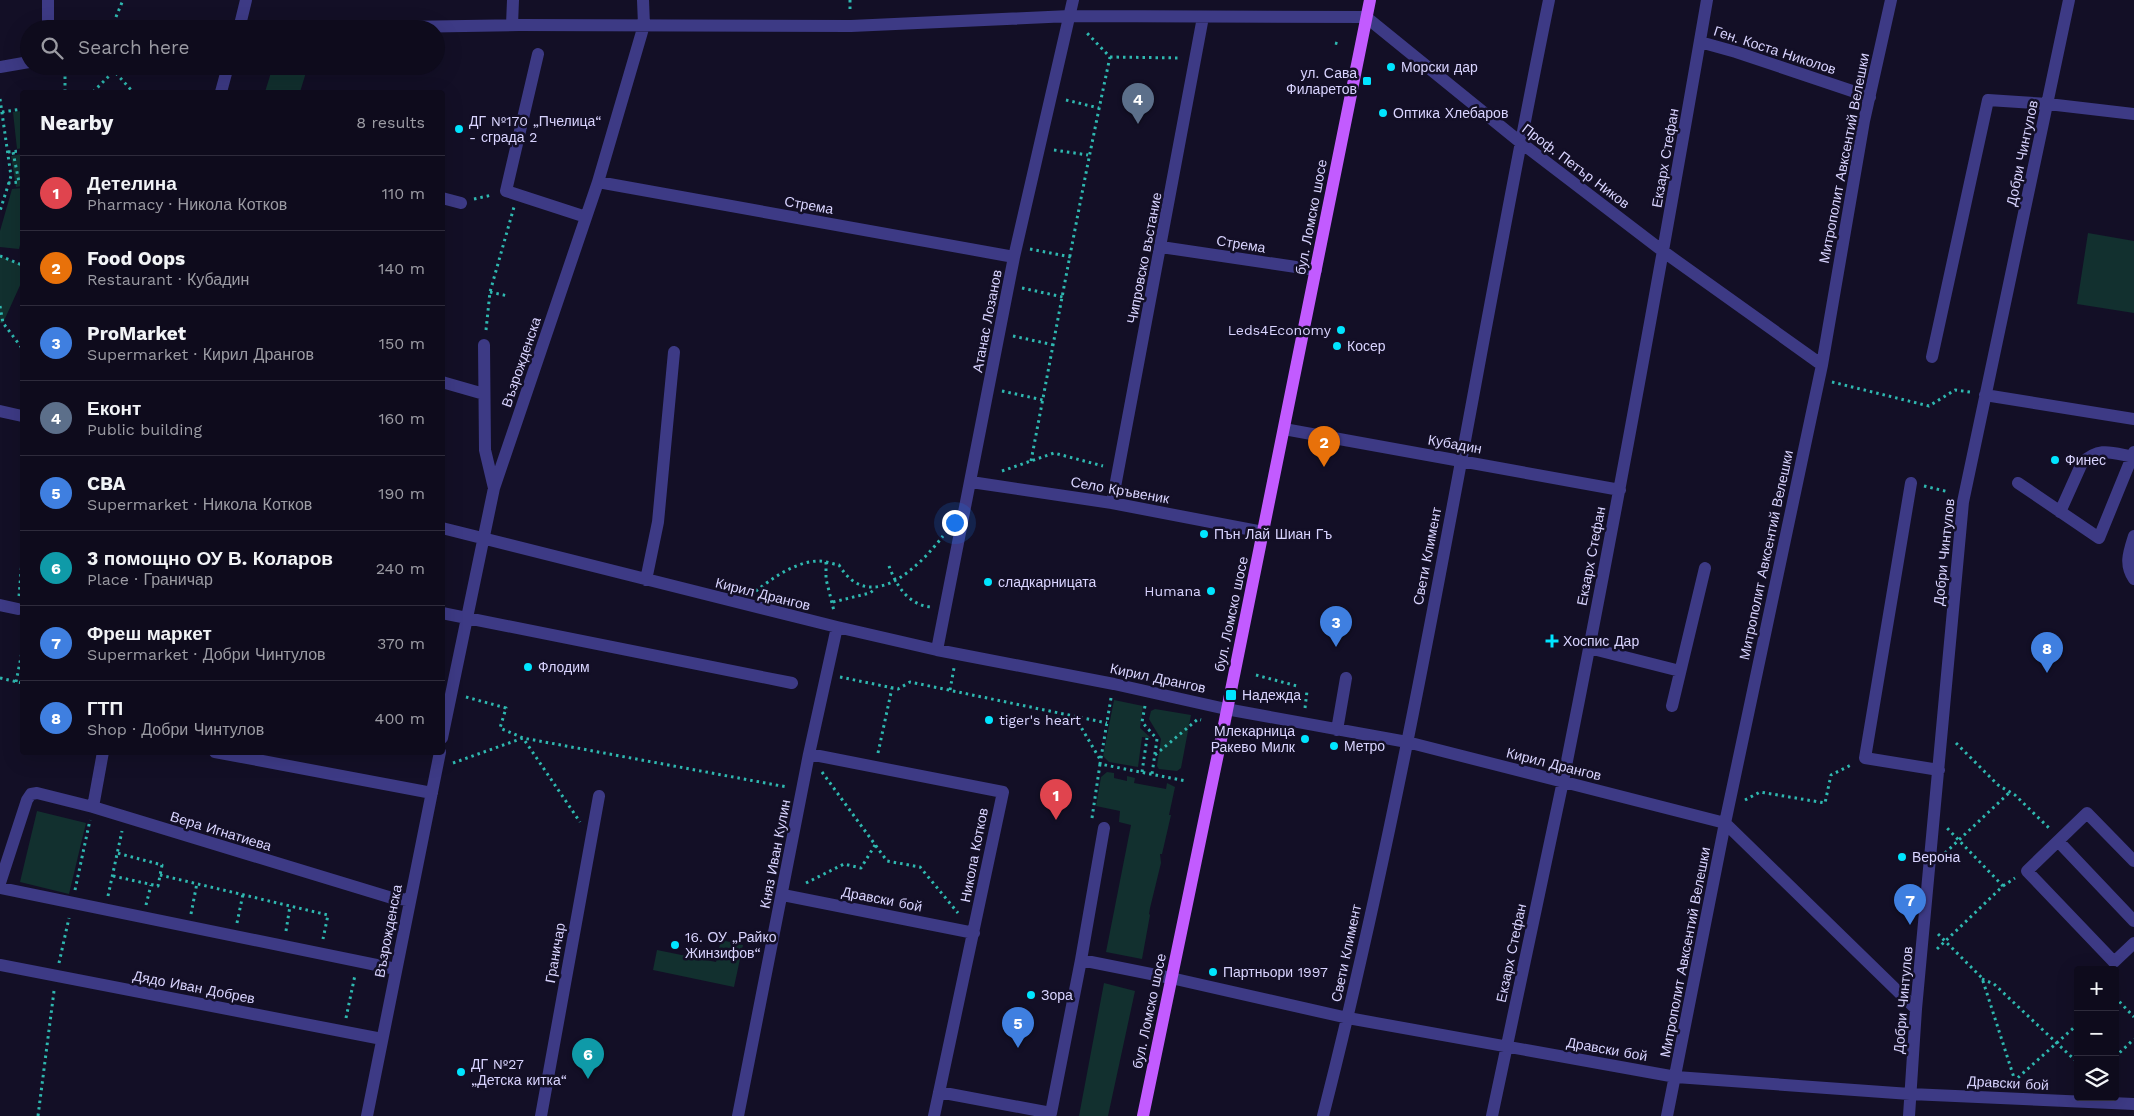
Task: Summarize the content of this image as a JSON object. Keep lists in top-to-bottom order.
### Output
{
  "streets": {
    "main road": ["бул. Ломско шосе"],
    "street": [
      "Ген. Коста Николов",
      "Добри Чинтулов",
      "Екзарх Стефан",
      "Митрополит Авксентий Велешки",
      "Проф. Петър Ников",
      "Стрема",
      "Чипровско въстание",
      "Атанас Лозанов",
      "Възрожденска",
      "Кубадин",
      "Село Кръвеник",
      "Свети Климент",
      "Кирил Дрангов",
      "Вера Игнатиева",
      "Княз Иван Кулин",
      "Никола Котков",
      "Дравски бой",
      "Граничар",
      "Дядо Иван Добрев"
    ]
  },
  "crossings": [
    ["Ген. Коста Николов", "Екзарх Стефан"],
    ["Ген. Коста Николов", "Митрополит Авксентий Велешки"],
    ["Добри Чинтулов", "Дравски бой"],
    ["Екзарх Стефан", "Проф. Петър Ников"],
    ["Екзарх Стефан", "Кубадин"],
    ["Екзарх Стефан", "Кирил Дрангов"],
    ["Екзарх Стефан", "Дравски бой"],
    ["Митрополит Авксентий Велешки", "Проф. Петър Ников"],
    ["Митрополит Авксентий Велешки", "Кирил Дрангов"],
    ["Митрополит Авксентий Велешки", "Дравски бой"],
    ["Проф. Петър Ников", "бул. Ломско шосе"],
    ["Проф. Петър Ников", "Свети Климент"],
    ["Стрема", "бул. Ломско шосе"],
    ["Стрема", "Чипровско въстание"],
    ["Стрема", "Атанас Лозанов"],
    ["Стрема", "Възрожденска"],
    ["бул. Ломско шосе", "Кубадин"],
    ["бул. Ломско шосе", "Село Кръвеник"],
    ["бул. Ломско шосе", "Кирил Дрангов"],
    ["бул. Ломско шосе", "Дравски бой"],
    ["Чипровско въстание", "Село Кръвеник"],
    ["Атанас Лозанов", "Село Кръвеник"],
    ["Атанас Лозанов", "Кирил Дрангов"],
    ["Възрожденска", "Кирил Дрангов"],
    ["Възрожденска", "Вера Игнатиева"],
    ["Възрожденска", "Дядо Иван Добрев"],
    ["Кубадин", "Свети Климент"],
    ["Свети Климент", "Кирил Дрангов"],
    ["Свети Климент", "Дравски бой"],
    ["Кирил Дрангов", "Княз Иван Кулин"],
    ["Княз Иван Кулин", "Никола Котков"],
    ["Княз Иван Кулин", "Дравски бой"],
    ["Никола Котков", "Дравски бой"]
  ],
  "places": {
    "other": [
      "Морски дар",
      "Оптика Хлебаров",
      "ДГ №170 „Пчелица“ - сграда 2",
      "Leds4Economy",
      "Косер",
      "Финес",
      "Пън Лай Шиан Гъ",
      "сладкарницата",
      "Humana",
      "Флодим",
      "tiger's heart",
      "Млекарница Ракево Милк",
      "Метро",
      "Верона",
      "16. ОУ „Райко Жинзифов“",
      "Партньори 1997",
      "Зора",
      "ДГ №27 „Детска китка“"
    ],
    "transit": ["ул. Сава Филаретов", "Надежда"],
    "health": ["Хоспис Дар"]
  },
  "page": {
    "search": "Search here",
    "pins": [
      "4",
      "2",
      "3",
      "8",
      "1",
      "7",
      "5",
      "6"
    ],
    "heading": ["Nearby", "8 results"],
    "list": [
      {
        "mark": "1",
        "name": "Детелина",
        "note": "Pharmacy · Никола Котков",
        "value": "110 m"
      },
      {
        "mark": "2",
        "name": "Food Oops",
        "note": "Restaurant · Кубадин",
        "value": "140 m"
      },
      {
        "mark": "3",
        "name": "ProMarket",
        "note": "Supermarket · Кирил Дрангов",
        "value": "150 m"
      },
      {
        "mark": "4",
        "name": "Еконт",
        "note": "Public building",
        "value": "160 m"
      },
      {
        "mark": "5",
        "name": "CBA",
        "note": "Supermarket · Никола Котков",
        "value": "190 m"
      },
      {
        "mark": "6",
        "name": "3 помощно ОУ В. Коларов",
        "note": "Place · Граничар",
        "value": "240 m"
      },
      {
        "mark": "7",
        "name": "Фреш маркет",
        "note": "Supermarket · Добри Чинтулов",
        "value": "370 m"
      },
      {
        "mark": "8",
        "name": "ГТП",
        "note": "Shop · Добри Чинтулов",
        "value": "400 m"
      }
    ],
    "map_buttons": ["+", "−"]
  }
}
